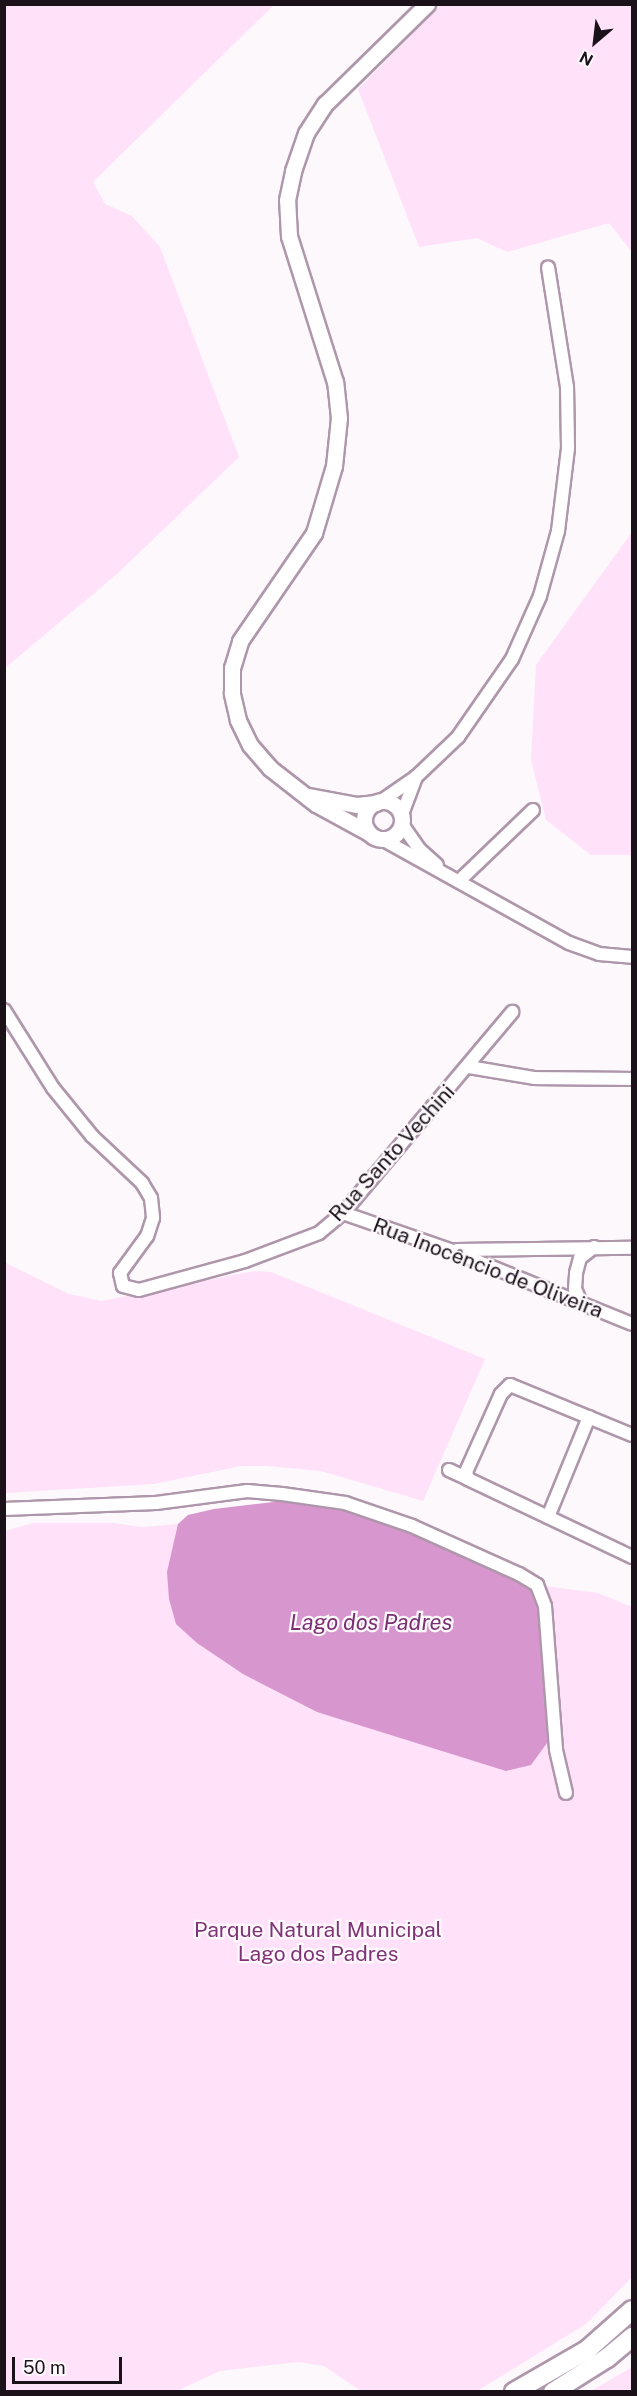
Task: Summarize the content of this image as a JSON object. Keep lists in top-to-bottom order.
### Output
{
  "streets": {
    "street": ["Rua Santo Vechini", "Rua Inocêncio de Oliveira"]
  },
  "crossings": [
    ["Rua Santo Vechini", "Rua Inocêncio de Oliveira"]
  ],
  "water": ["Lago dos Padres"],
  "parks": ["Parque Natural Municipal Lago dos Padres"],
  "scale_bar": "50 m",
  "north": "bottom left"
}
